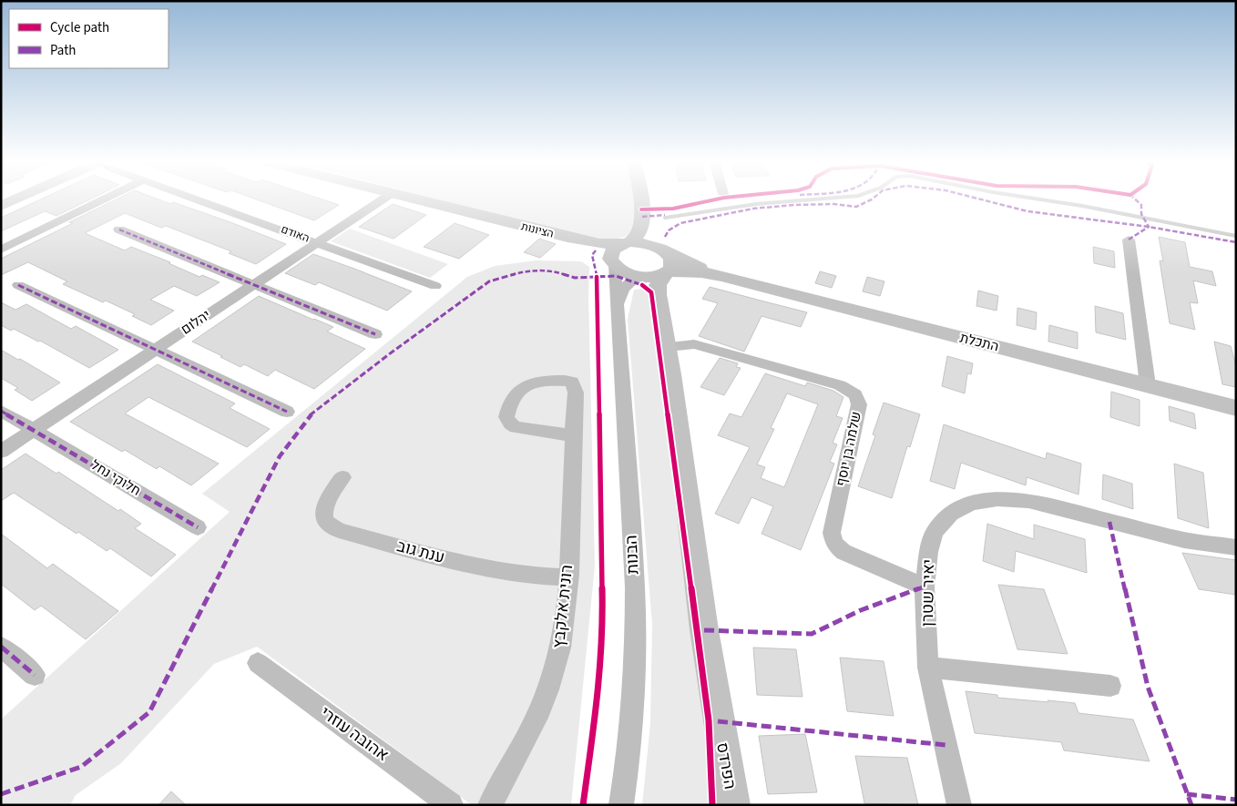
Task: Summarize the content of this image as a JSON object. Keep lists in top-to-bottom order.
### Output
{
  "streets": {
    "street": [
      "הציונות",
      "האודם",
      "יהלום",
      "התכלת",
      "שלמה בן יוסף",
      "חלוקי נחל",
      "ענת גוב",
      "הבנות",
      "יאיר שטרן",
      "רונית אלקבץ",
      "אהובה עוזרי",
      "הפרדס"
    ]
  },
  "crossings": [
    ["הציונות", "התכלת"],
    ["הציונות", "הבנות"],
    ["הציונות", "הפרדס"],
    ["האודם", "יהלום"],
    ["יהלום", "חלוקי נחל"],
    ["התכלת", "הפרדס"],
    ["שלמה בן יוסף", "יאיר שטרן"],
    ["שלמה בן יוסף", "הפרדס"],
    ["ענת גוב", "רונית אלקבץ"]
  ],
  "legend": ["Cycle path", "Path"]
}
